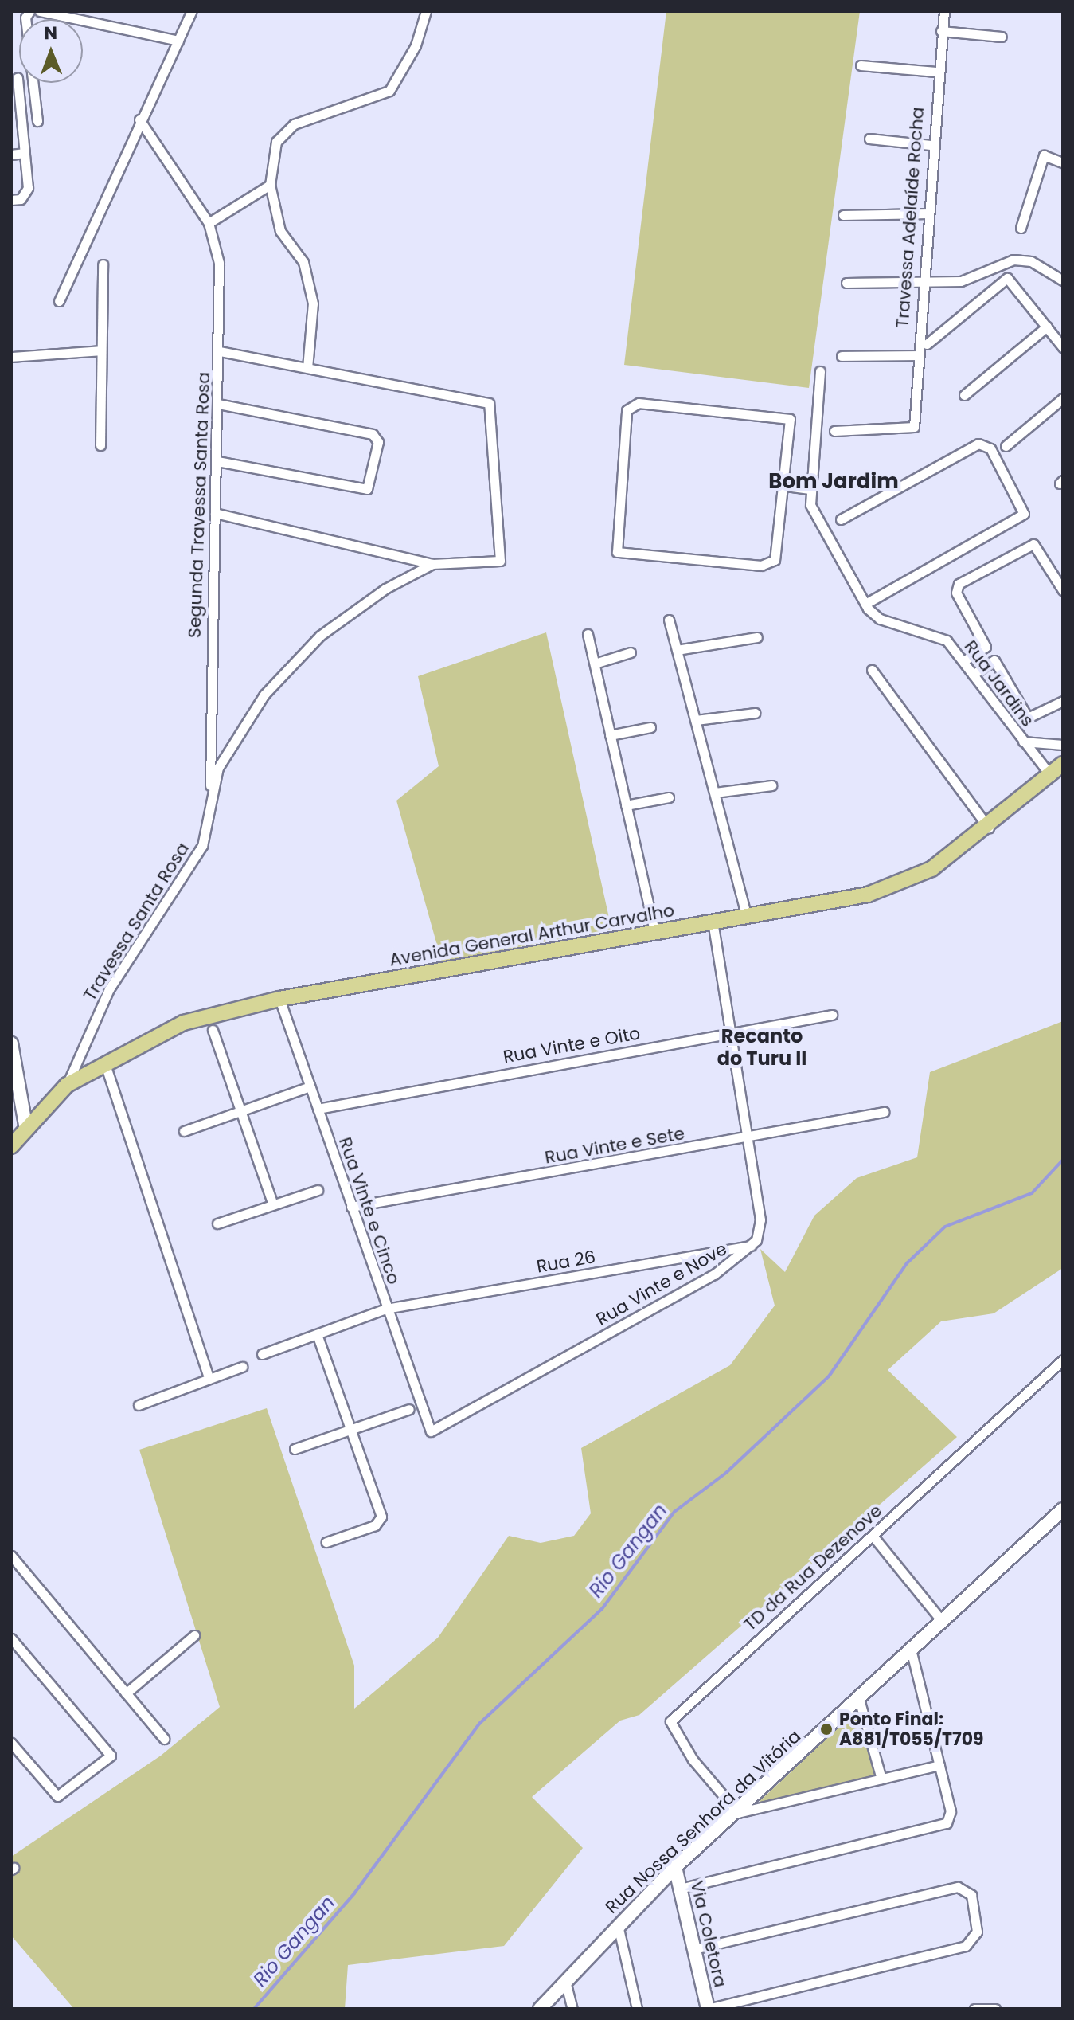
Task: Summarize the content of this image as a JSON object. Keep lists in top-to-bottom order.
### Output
{
  "streets": {
    "main road": ["Avenida General Arthur Carvalho"],
    "street": [
      "Travessa Adelaíde Rocha",
      "Segunda Travessa Santa Rosa",
      "Rua Jardins",
      "Travessa Santa Rosa",
      "Rua Vinte e Oito",
      "Rua Vinte e Sete",
      "Rua Vinte e Cinco",
      "Rua 26",
      "Rua Vinte e Nove",
      "TD da Rua Dezenove",
      "Rua Nossa Senhora da Vitória",
      "Via Coletora"
    ]
  },
  "crossings": [
    ["Segunda Travessa Santa Rosa", "Travessa Santa Rosa"],
    ["Rua Jardins", "Avenida General Arthur Carvalho"],
    ["Travessa Santa Rosa", "Avenida General Arthur Carvalho"],
    ["Avenida General Arthur Carvalho", "Rua Vinte e Cinco"],
    ["Avenida General Arthur Carvalho", "Rua Vinte e Nove"],
    ["Rua Vinte e Oito", "Rua Vinte e Cinco"],
    ["Rua Vinte e Oito", "Rua Vinte e Nove"],
    ["Rua Vinte e Sete", "Rua Vinte e Cinco"],
    ["Rua Vinte e Sete", "Rua Vinte e Nove"],
    ["Rua Vinte e Cinco", "Rua 26"],
    ["Rua Vinte e Cinco", "Rua Vinte e Nove"],
    ["Rua 26", "Rua Vinte e Nove"],
    ["TD da Rua Dezenove", "Rua Nossa Senhora da Vitória"],
    ["Rua Nossa Senhora da Vitória", "Via Coletora"]
  ],
  "districts": ["Bom Jardim", "Recanto do Turu II"],
  "water": ["Rio Gangan"],
  "places": ["Ponto Final: A881/T055/T709"],
  "north": "top"
}
